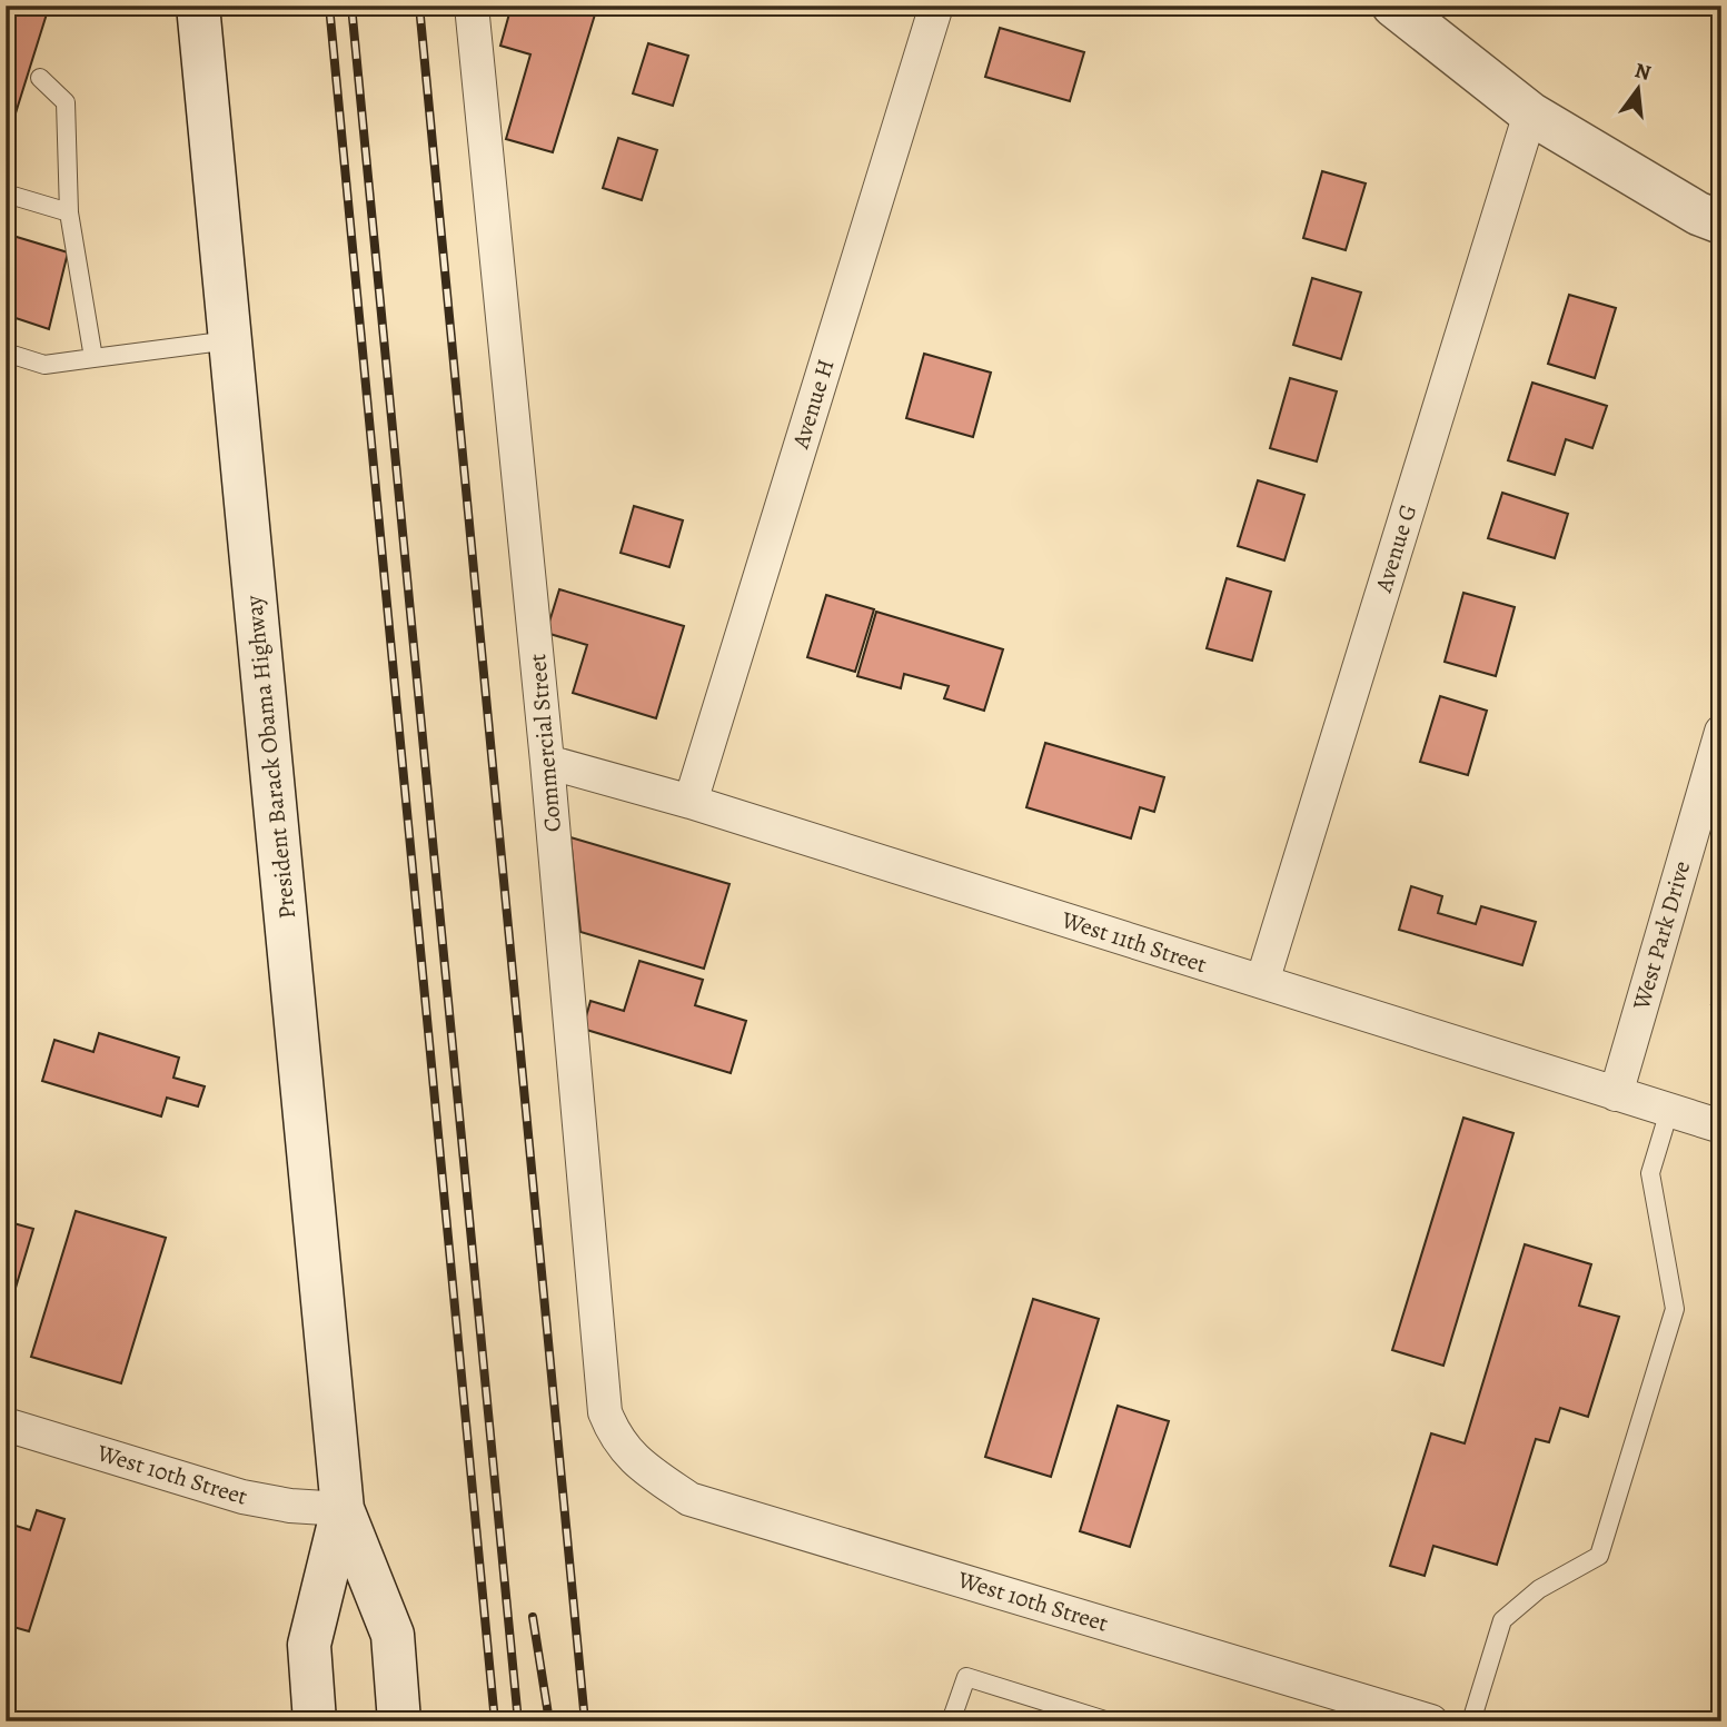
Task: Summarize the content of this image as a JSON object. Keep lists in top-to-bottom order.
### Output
{
  "streets": {
    "main road": ["President Barack Obama Highway"],
    "street": [
      "Avenue H",
      "Avenue G",
      "Commercial Street",
      "West Park Drive",
      "West 11th Street",
      "West 10th Street"
    ]
  },
  "crossings": [
    ["Avenue H", "West 11th Street"],
    ["Avenue G", "West 11th Street"],
    ["Commercial Street", "West 11th Street"],
    ["Commercial Street", "West 10th Street"],
    ["President Barack Obama Highway", "West 10th Street"],
    ["West Park Drive", "West 11th Street"]
  ],
  "north": "top"
}
